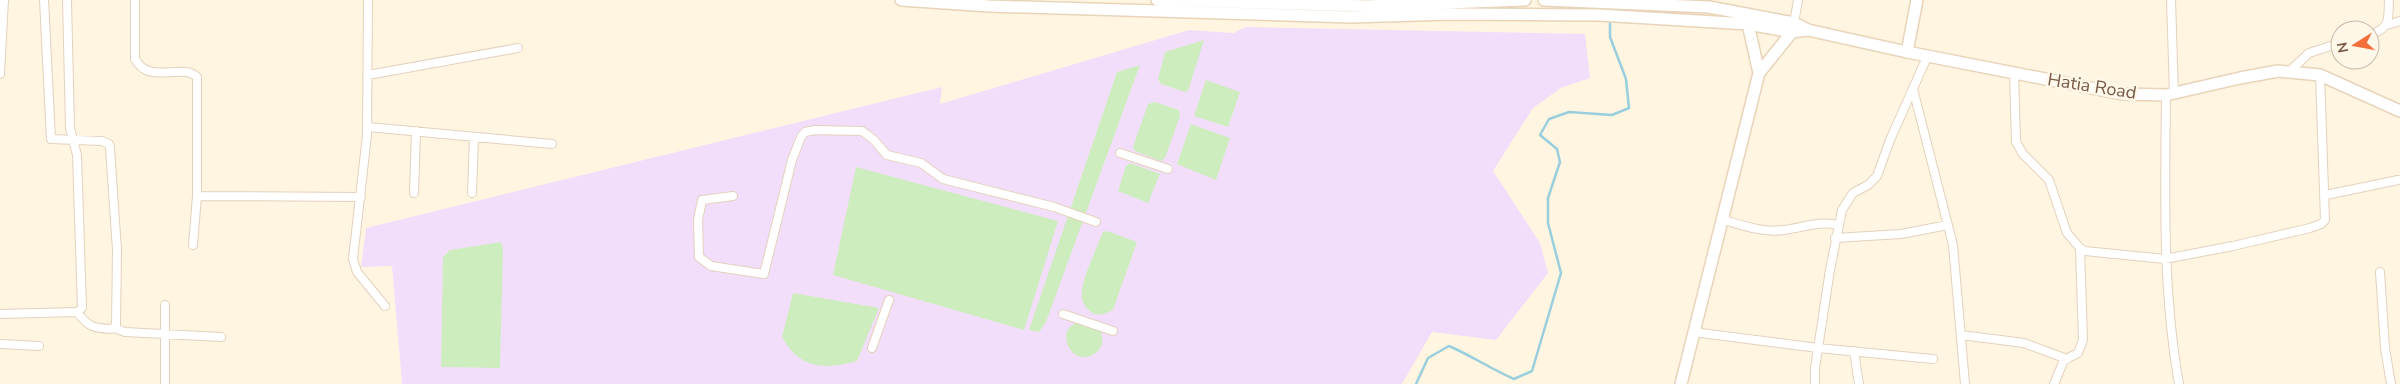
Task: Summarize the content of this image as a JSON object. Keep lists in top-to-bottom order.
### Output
{
  "streets": {
    "main road": ["Hatia Road"]
  },
  "north": "left"
}
